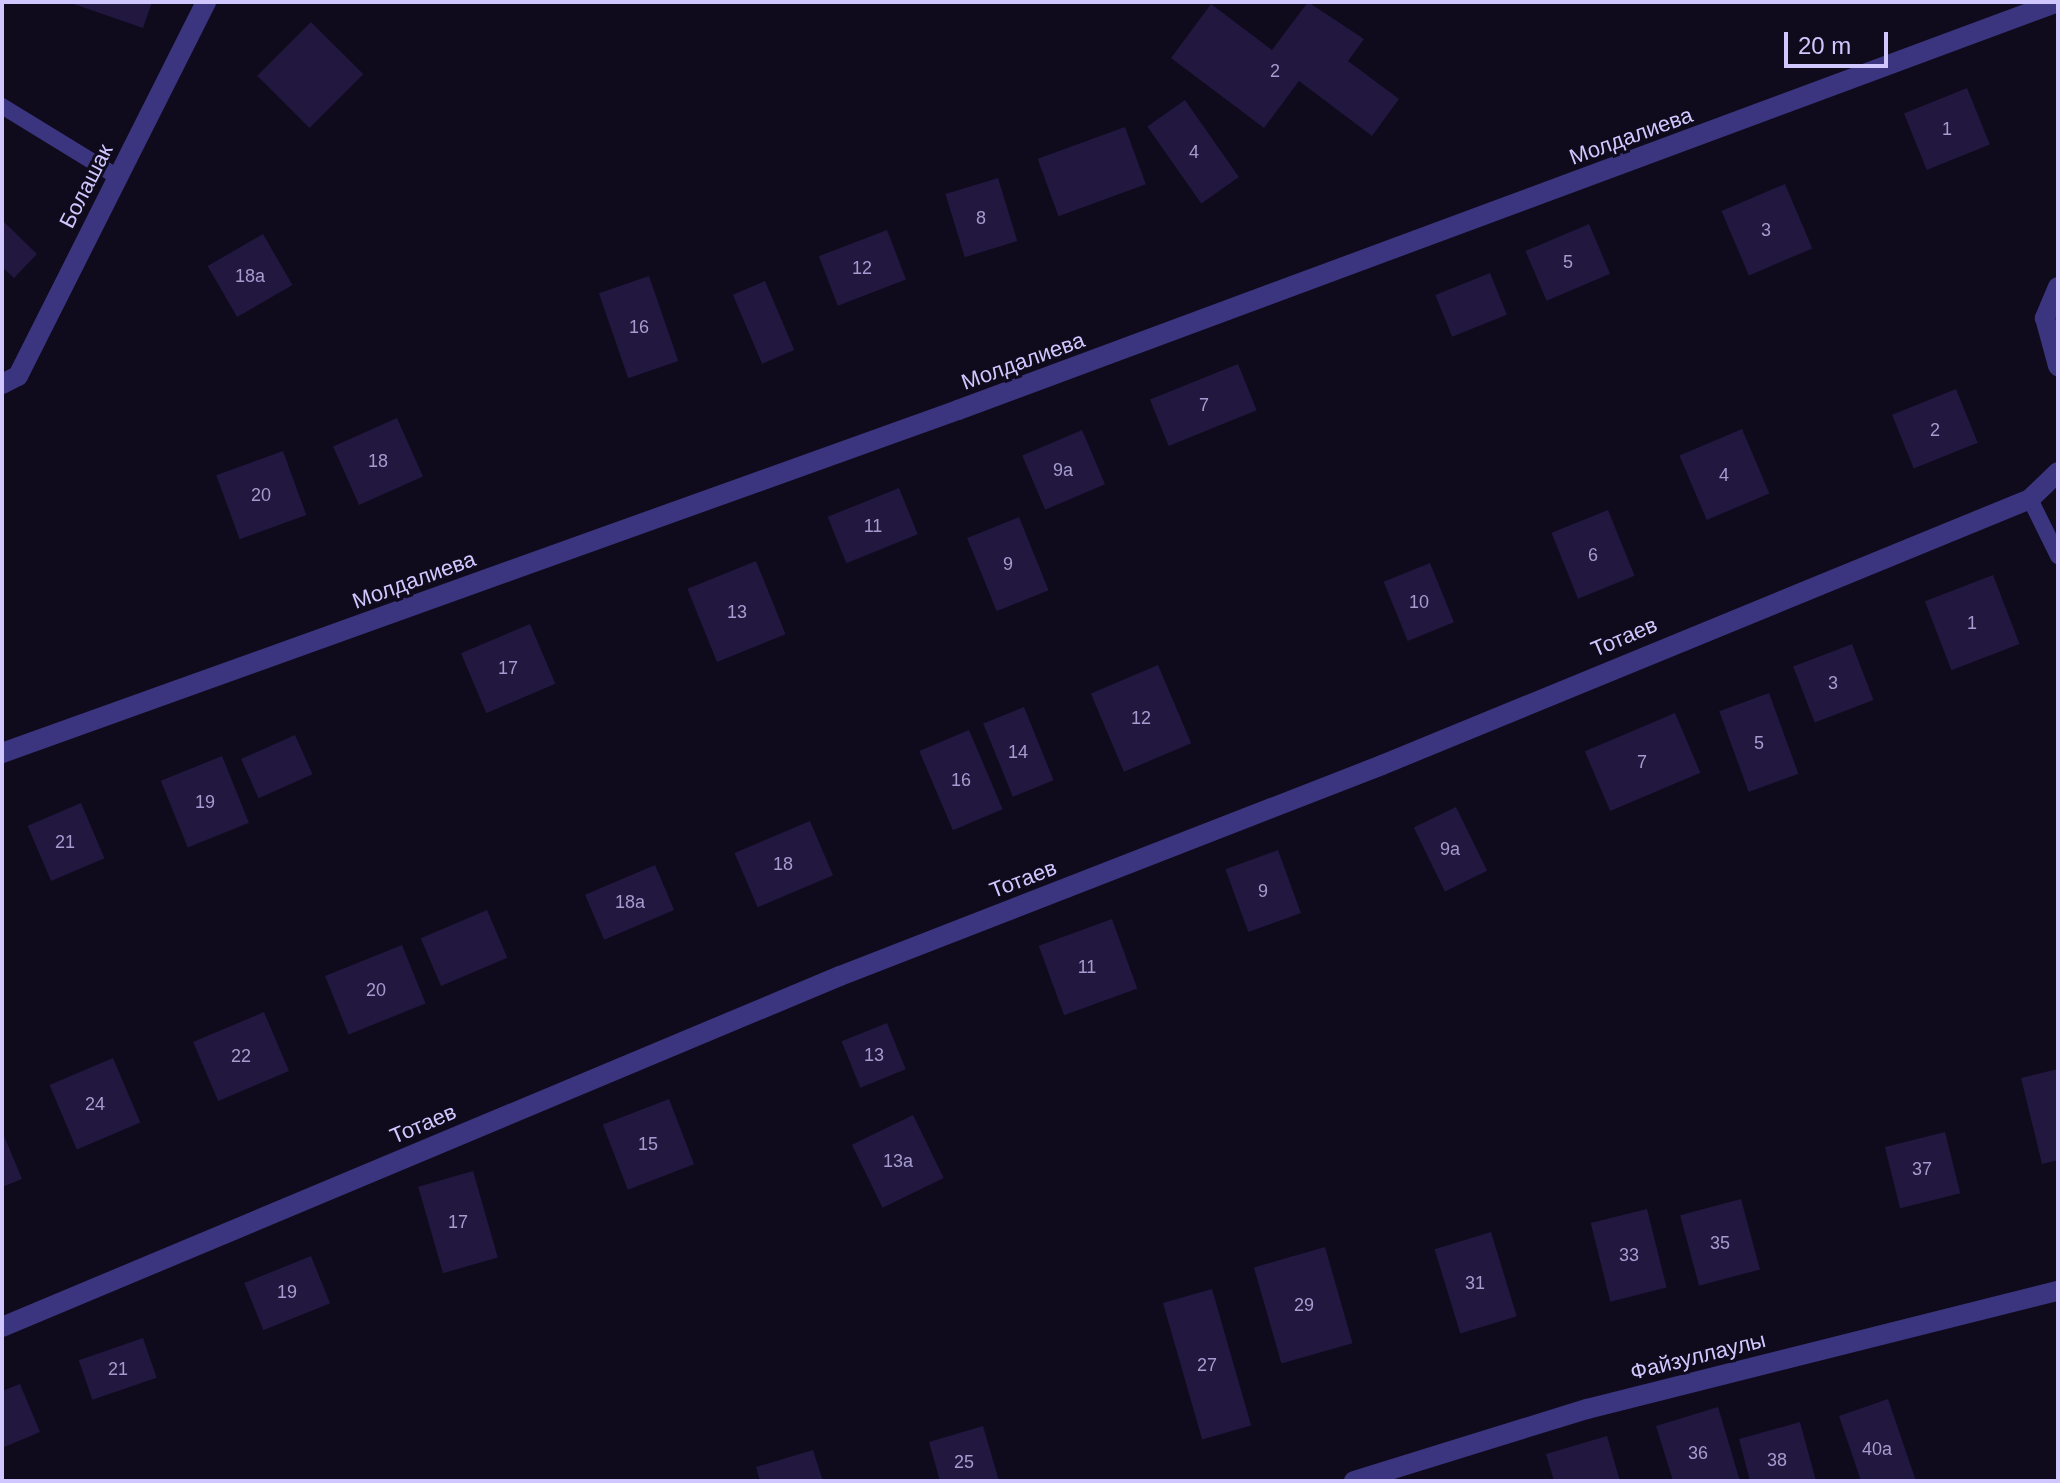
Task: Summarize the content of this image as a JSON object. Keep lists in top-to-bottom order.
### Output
{
  "streets": {
    "street": [
      "Молдалиева",
      "Болашак",
      "Тотаев",
      "Файзуллаулы"
    ]
  },
  "house_numbers": [
    "2",
    "1",
    "4",
    "8",
    "3",
    "5",
    "12",
    "18а",
    "16",
    "7",
    "2",
    "18",
    "9а",
    "4",
    "20",
    "11",
    "6",
    "9",
    "10",
    "13",
    "1",
    "17",
    "3",
    "12",
    "5",
    "14",
    "7",
    "16",
    "19",
    "21",
    "9а",
    "18",
    "9",
    "18а",
    "11",
    "20",
    "13",
    "22",
    "24",
    "15",
    "13а",
    "37",
    "17",
    "35",
    "33",
    "31",
    "19",
    "29",
    "27",
    "21",
    "40а",
    "36",
    "38",
    "25"
  ],
  "scale_bar": "20 m"
}
